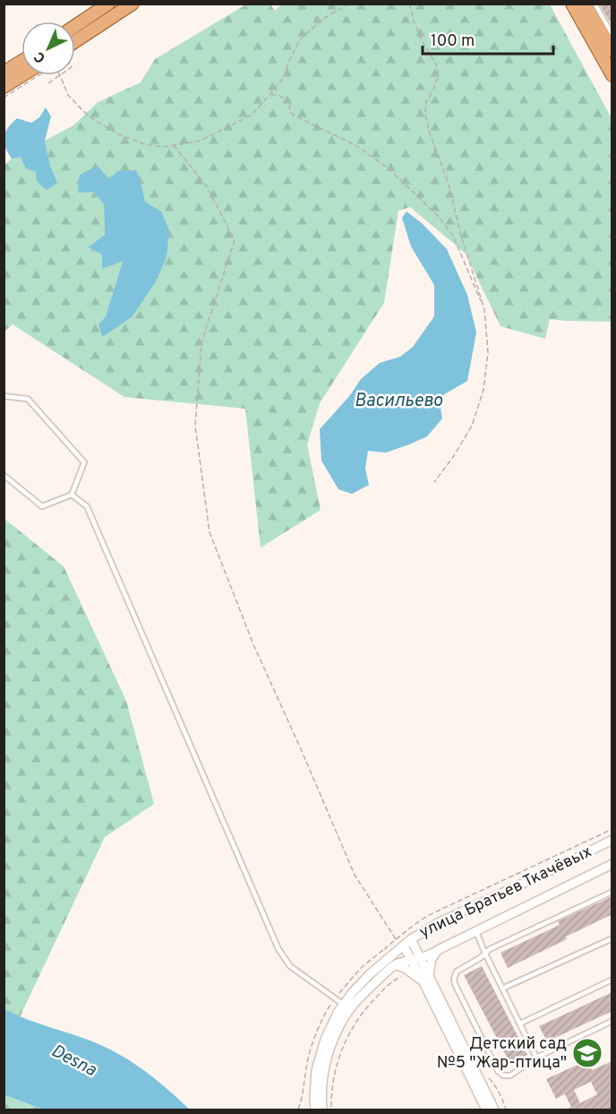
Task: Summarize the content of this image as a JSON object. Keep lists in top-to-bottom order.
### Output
{
  "streets": {
    "street": ["улица Братьев Ткачёвых"]
  },
  "water": ["Васильево", "Desna"],
  "places": {
    "school or university": ["Детский сад №5 \"Жар-птица\""]
  },
  "scale_bar": "100 m",
  "north": "bottom left"
}
